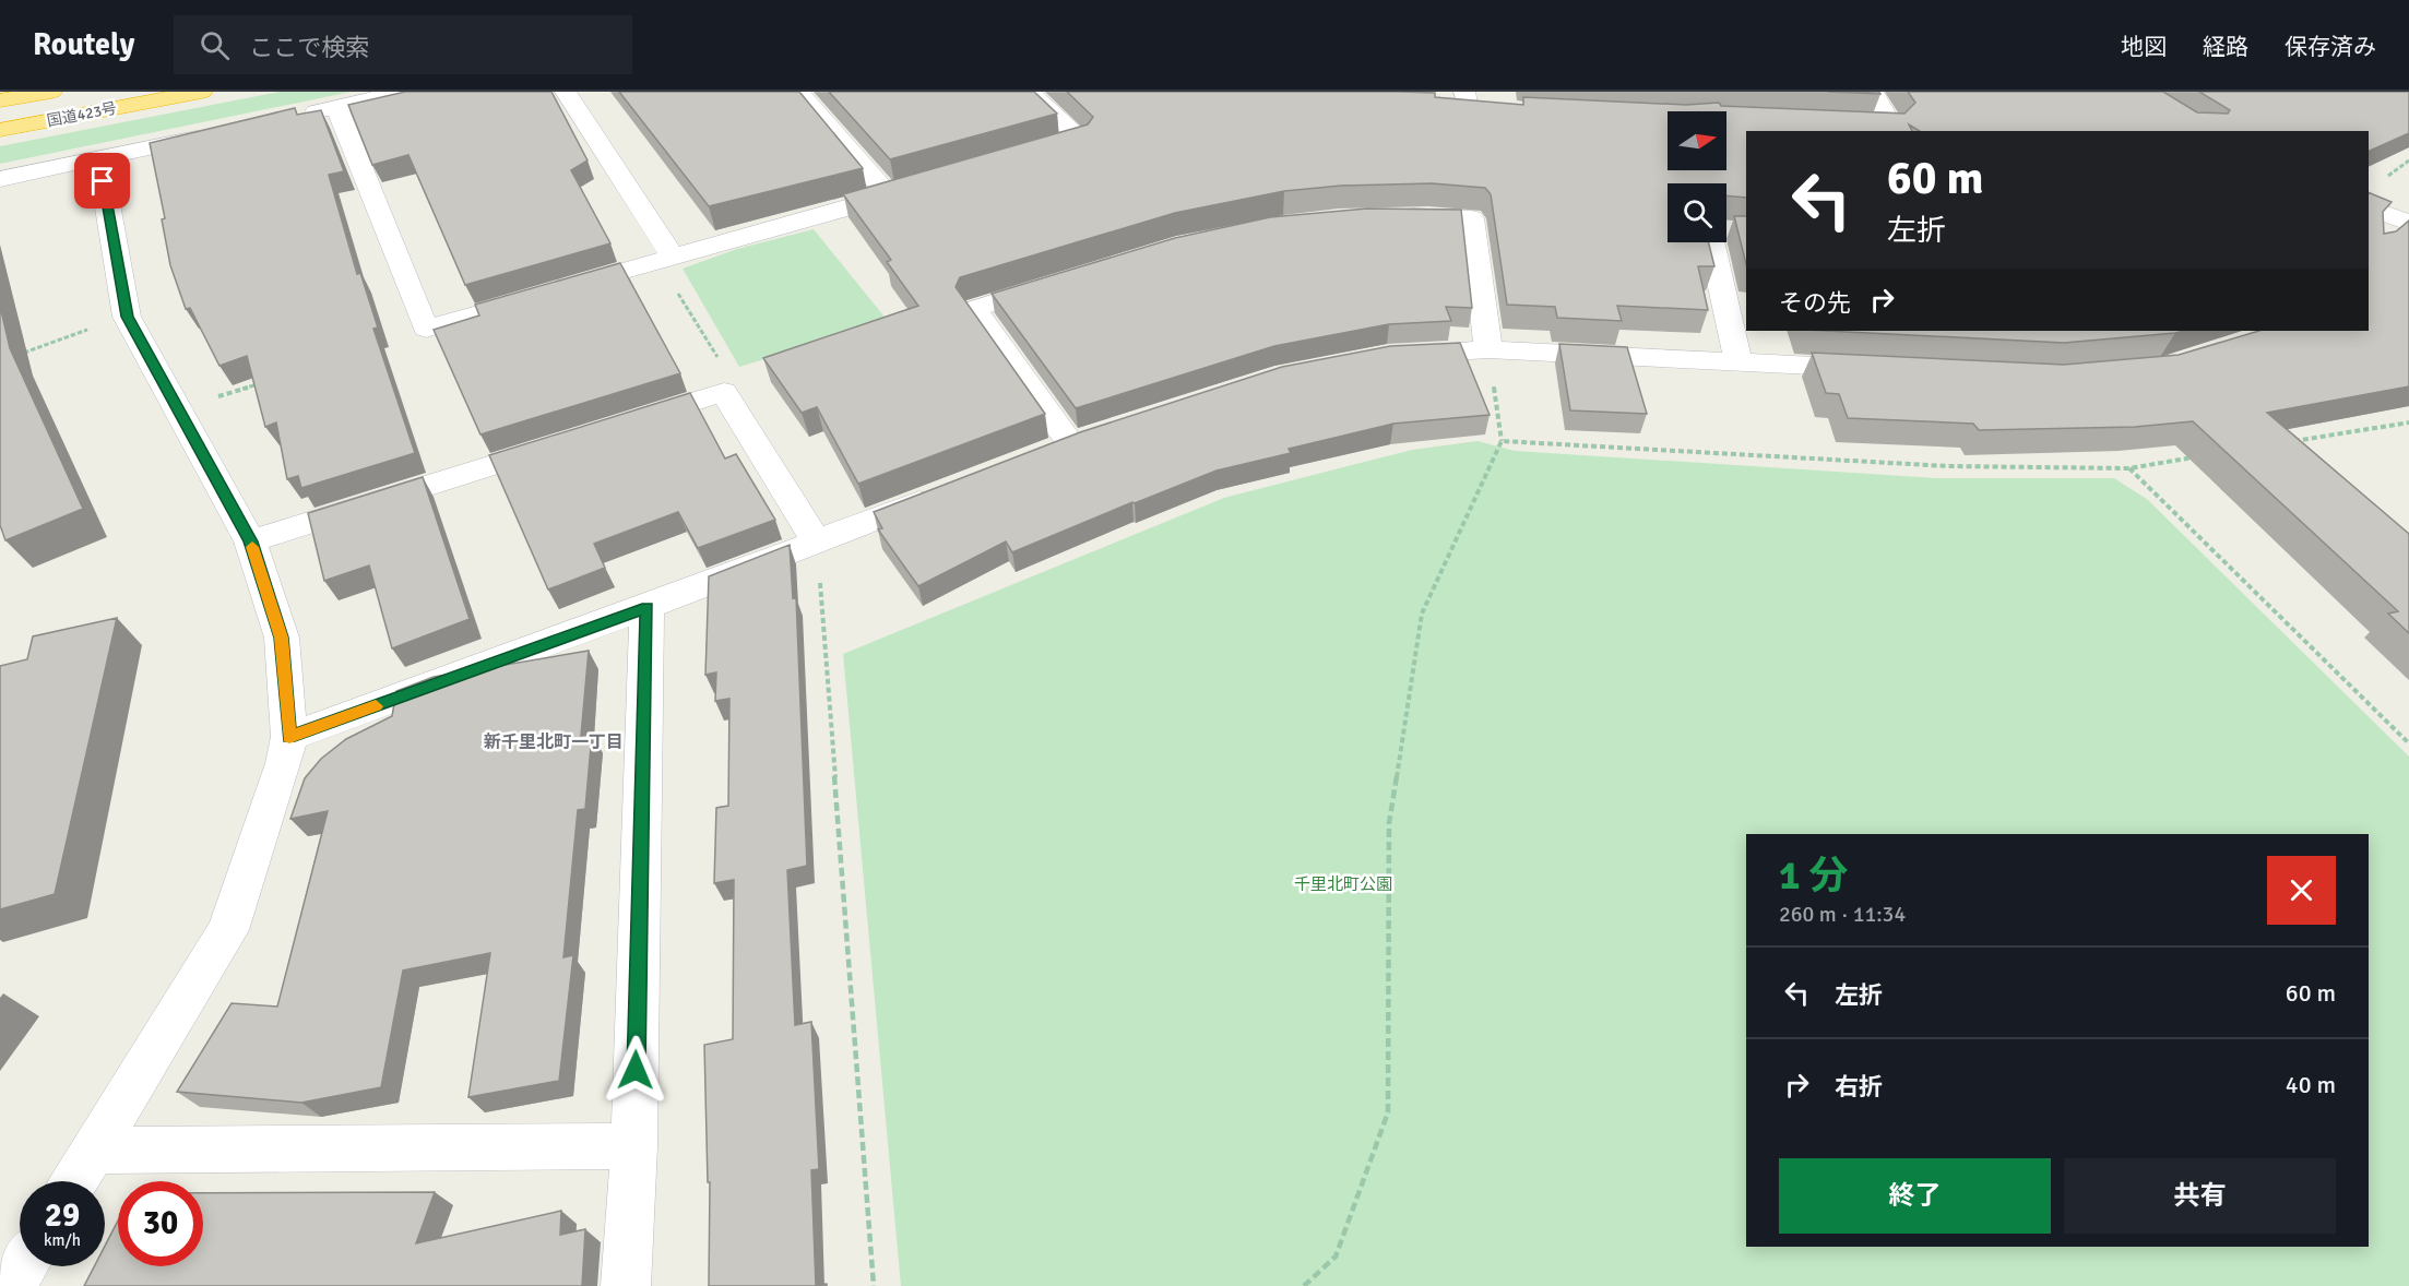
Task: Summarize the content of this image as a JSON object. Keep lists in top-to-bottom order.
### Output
{
  "streets": {
    "highway": ["国道423号"]
  },
  "districts": ["新千里北町一丁目"],
  "parks": ["千里北町公園"],
  "north": "right",
  "page": {
    "header": "Routely",
    "search": "ここで検索",
    "nav": ["地図", "経路", "保存済み"],
    "turn": ["60 m", "左折"],
    "then": "その先",
    "heading": ["1 分", "260 m · 11:34"],
    "list": [
      {
        "name": "左折",
        "value": "60 m"
      },
      {
        "name": "右折",
        "value": "40 m"
      }
    ],
    "buttons": ["終了", "共有"],
    "speed": "29 km/h",
    "limit": "30"
  }
}
